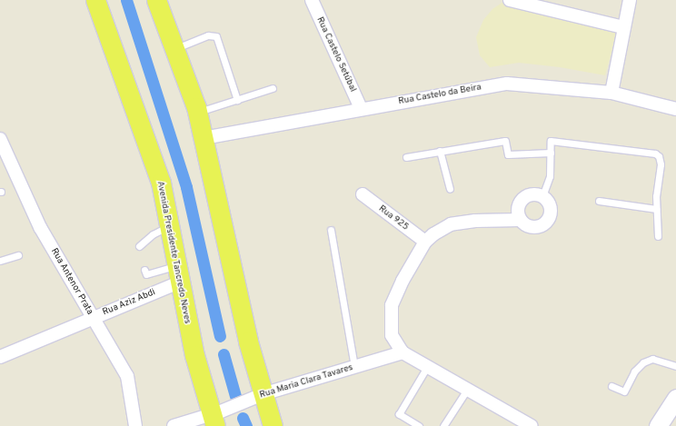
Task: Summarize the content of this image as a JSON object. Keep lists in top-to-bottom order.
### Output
{
  "streets": {
    "main road": ["Avenida Presidente Tancredo Neves"],
    "street": [
      "Rua Castelo Setúbal",
      "Rua Castelo da Beira",
      "Rua 925",
      "Rua Antenor Prata",
      "Rua Aziz Abdi",
      "Rua Maria Clara Tavares"
    ]
  },
  "crossings": [
    ["Rua Castelo Setúbal", "Rua Castelo da Beira"],
    ["Avenida Presidente Tancredo Neves", "Rua Aziz Abdi"],
    ["Avenida Presidente Tancredo Neves", "Rua Maria Clara Tavares"],
    ["Rua Antenor Prata", "Rua Aziz Abdi"]
  ]
}
